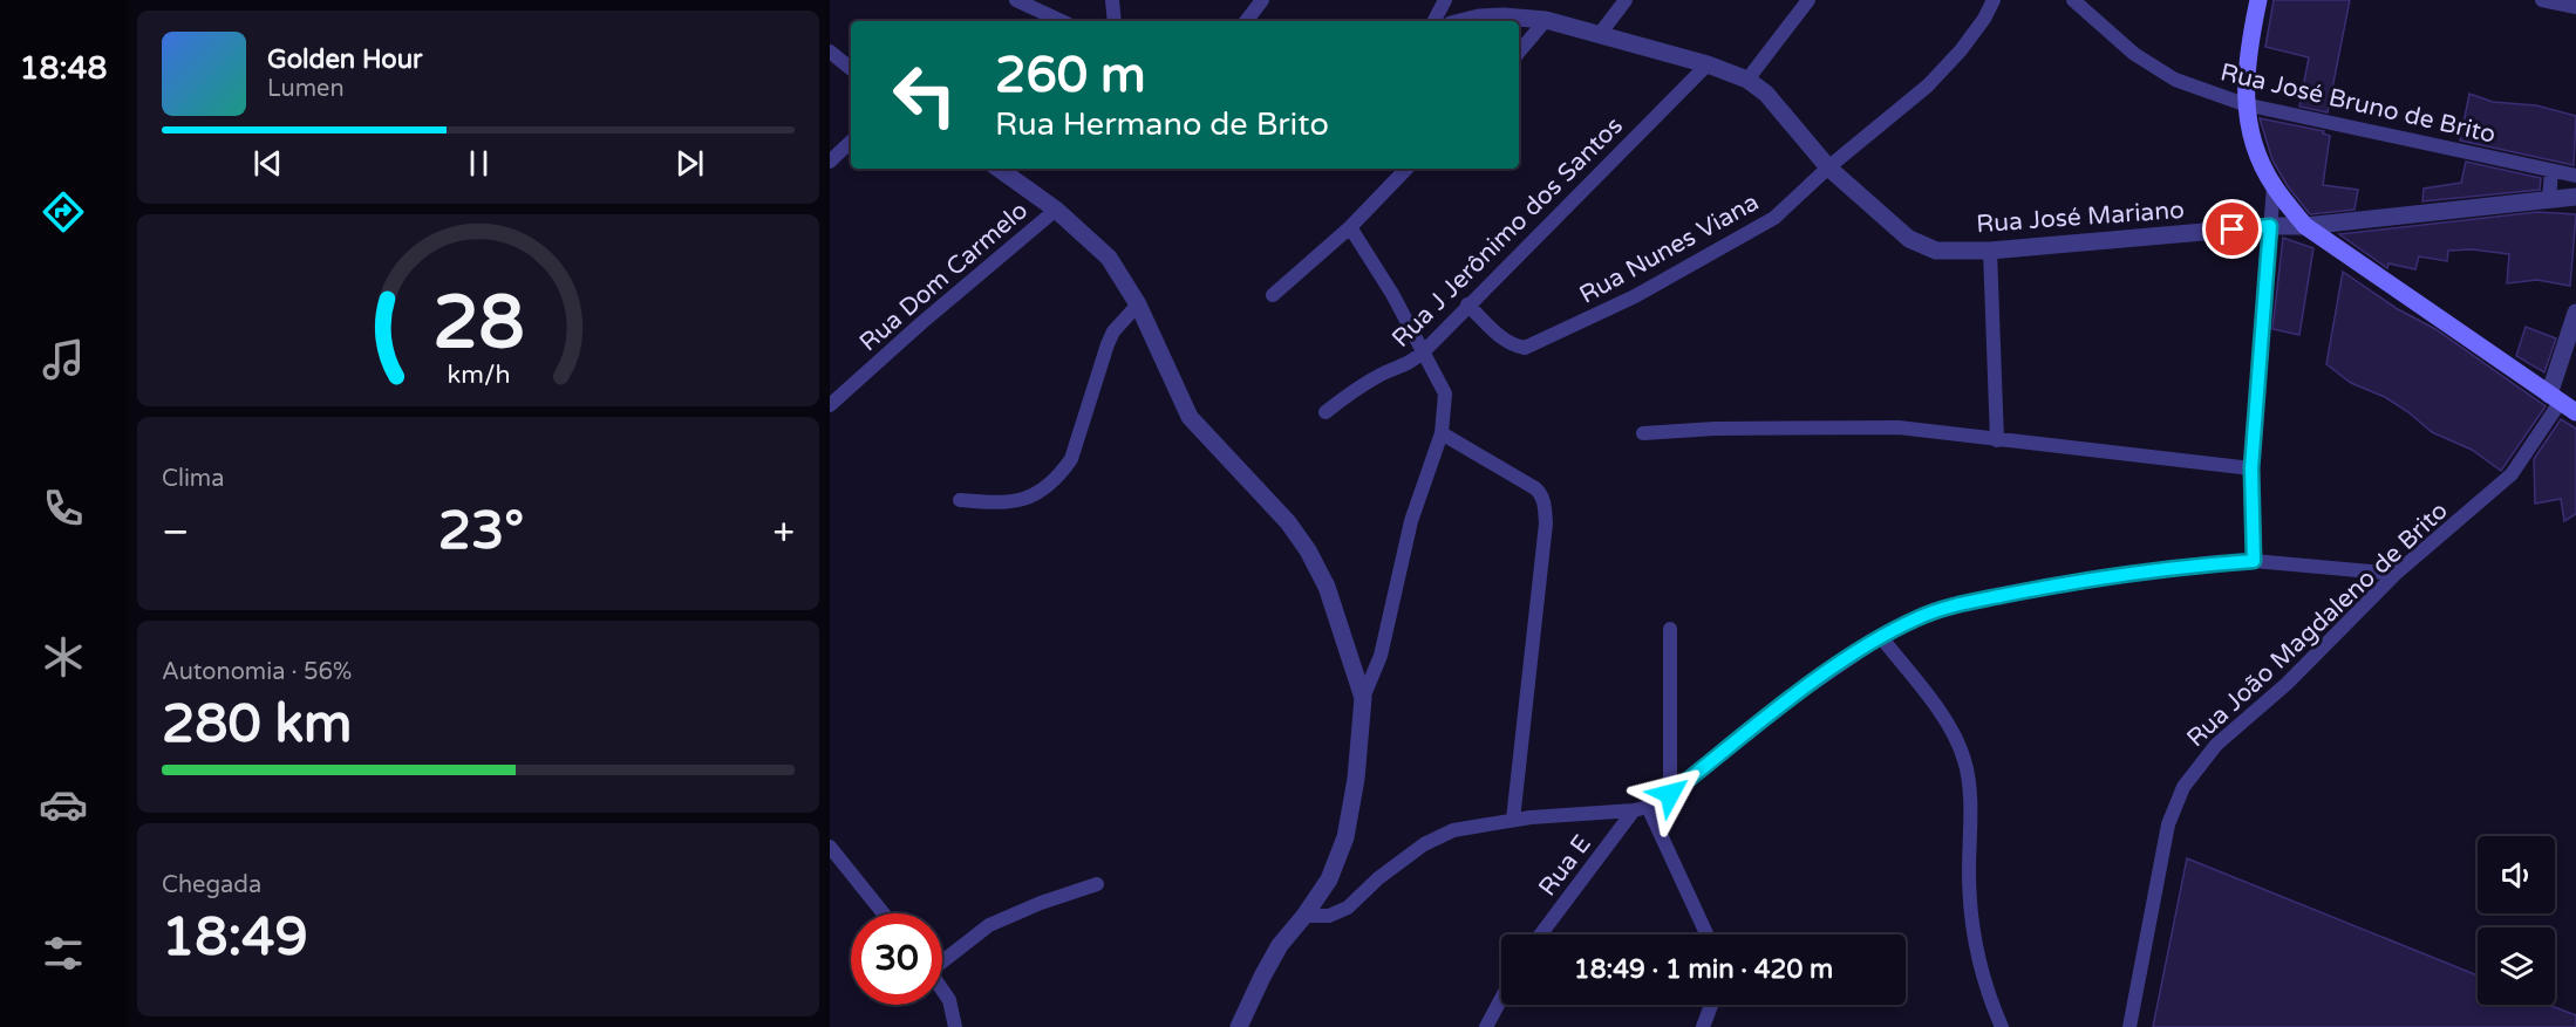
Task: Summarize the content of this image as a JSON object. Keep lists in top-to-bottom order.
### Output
{
  "streets": {
    "street": [
      "Rua José Bruno de Brito",
      "Rua José Mariano",
      "Rua J Jerônimo dos Santos",
      "Rua Nunes Viana",
      "Rua Dom Carmelo",
      "Rua João Magdaleno de Brito",
      "Rua E"
    ]
  },
  "crossings": [
    ["Rua José Mariano", "Rua Nunes Viana"],
    ["Rua J Jerônimo dos Santos", "Rua Nunes Viana"]
  ],
  "page": {
    "tabs": "18:48",
    "turn": ["260 m", "Rua Hermano de Brito"],
    "song": ["Golden Hour", "Lumen"],
    "tile": [
      "Clima",
      ["Autonomia · 56%", "280 km"],
      ["Chegada", "18:49"]
    ],
    "heat": ["−", "23°", "+"],
    "limit": "30",
    "trip": "18:49 · 1 min · 420 m",
    "gauge": ["28", "km/h"]
  }
}
